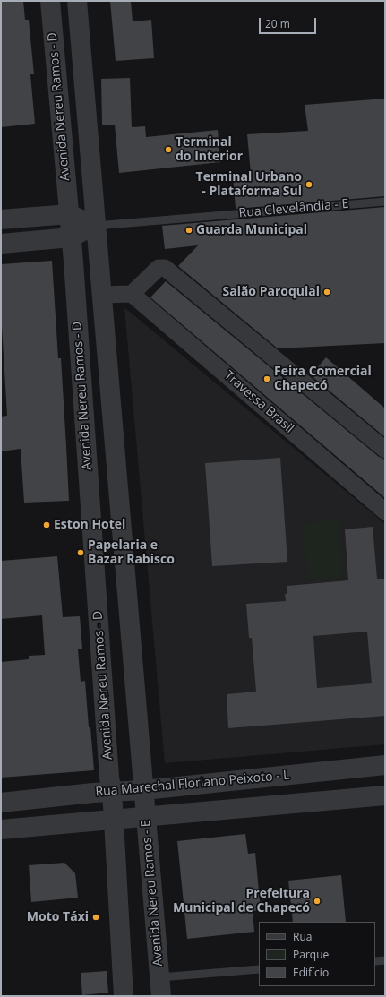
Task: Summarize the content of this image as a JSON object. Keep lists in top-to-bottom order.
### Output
{
  "streets": {
    "street": [
      "Avenida Nereu Ramos - D",
      "Rua Clevelândia - E",
      "Travessa Brasil",
      "Rua Marechal Floriano Peixoto - L",
      "Avenida Nereu Ramos - E"
    ]
  },
  "crossings": [
    ["Avenida Nereu Ramos - D", "Rua Clevelândia - E"],
    ["Avenida Nereu Ramos - D", "Rua Marechal Floriano Peixoto - L"],
    ["Rua Marechal Floriano Peixoto - L", "Avenida Nereu Ramos - E"]
  ],
  "places": [
    "Terminal do Interior",
    "Terminal Urbano - Plataforma Sul",
    "Guarda Municipal",
    "Salão Paroquial",
    "Feira Comercial Chapecó",
    "Eston Hotel",
    "Papelaria e Bazar Rabisco",
    "Prefeitura Municipal de Chapecó",
    "Moto Táxi"
  ],
  "legend": ["Rua", "Parque", "Edifício"],
  "scale_bar": "20 m"
}
